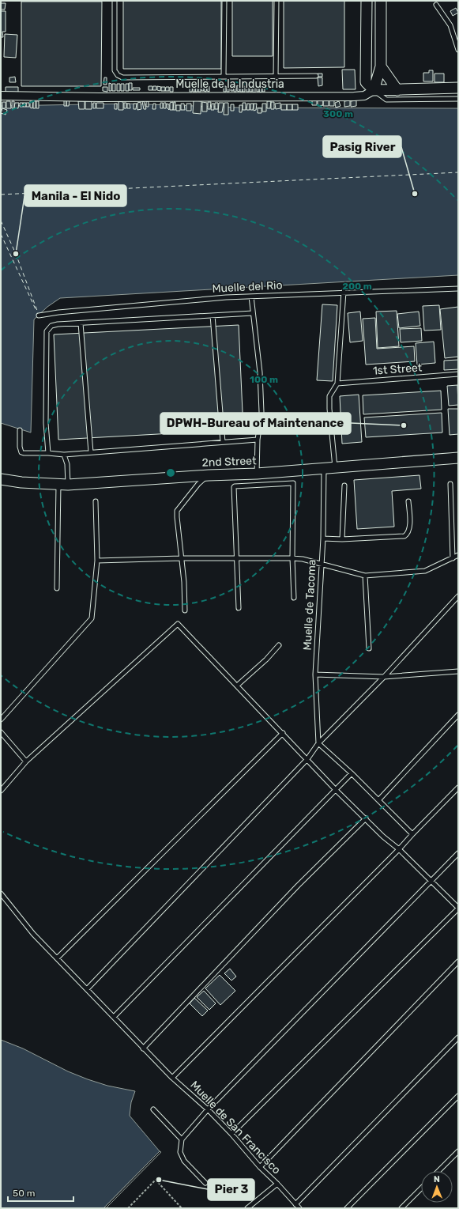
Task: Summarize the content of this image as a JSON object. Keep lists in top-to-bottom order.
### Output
{
  "streets": {
    "street": ["Muelle de la Industria", "2nd Street"],
    "lane": [
      "Muelle del Rio",
      "1st Street",
      "Muelle de Tacoma",
      "Muelle de San Francisco"
    ]
  },
  "crossings": [
    ["2nd Street", "Muelle de Tacoma"]
  ],
  "places": [
    "Pasig River",
    "Manila - El Nido",
    "DPWH-Bureau of Maintenance",
    "Pier 3"
  ],
  "scale_bar": "50 m",
  "north": "top",
  "rings": ["300 m", "200 m", "100 m"]
}
